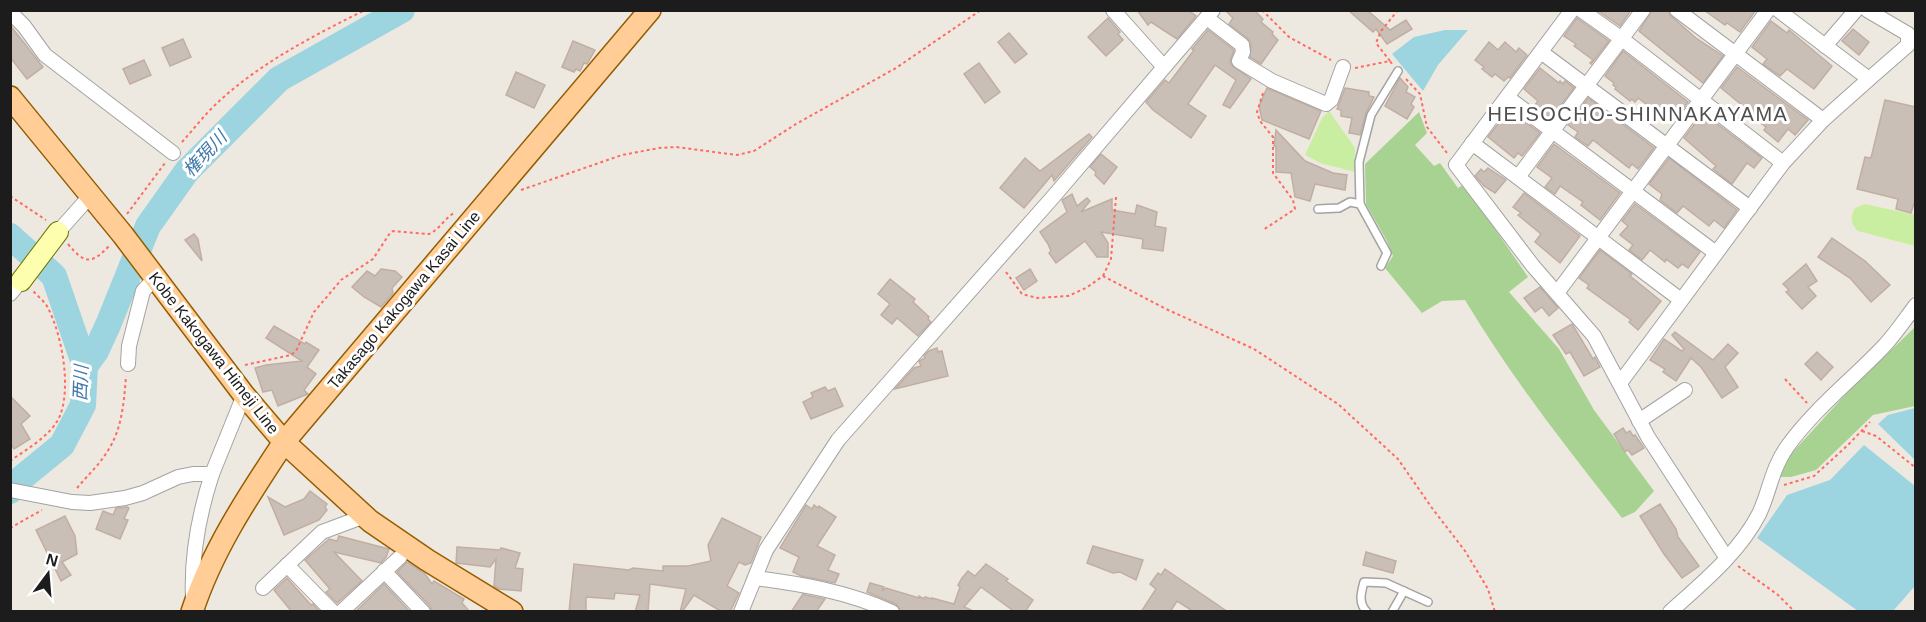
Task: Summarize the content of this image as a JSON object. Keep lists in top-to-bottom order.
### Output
{
  "streets": {
    "main road": ["Takasago Kakogawa Kasai Line", "Kobe Kakogawa Himeji Line"]
  },
  "crossings": [
    ["Takasago Kakogawa Kasai Line", "Kobe Kakogawa Himeji Line"]
  ],
  "districts": ["HEISOCHO-SHINNAKAYAMA"],
  "water": ["権現川", "西川"],
  "north": "top"
}
